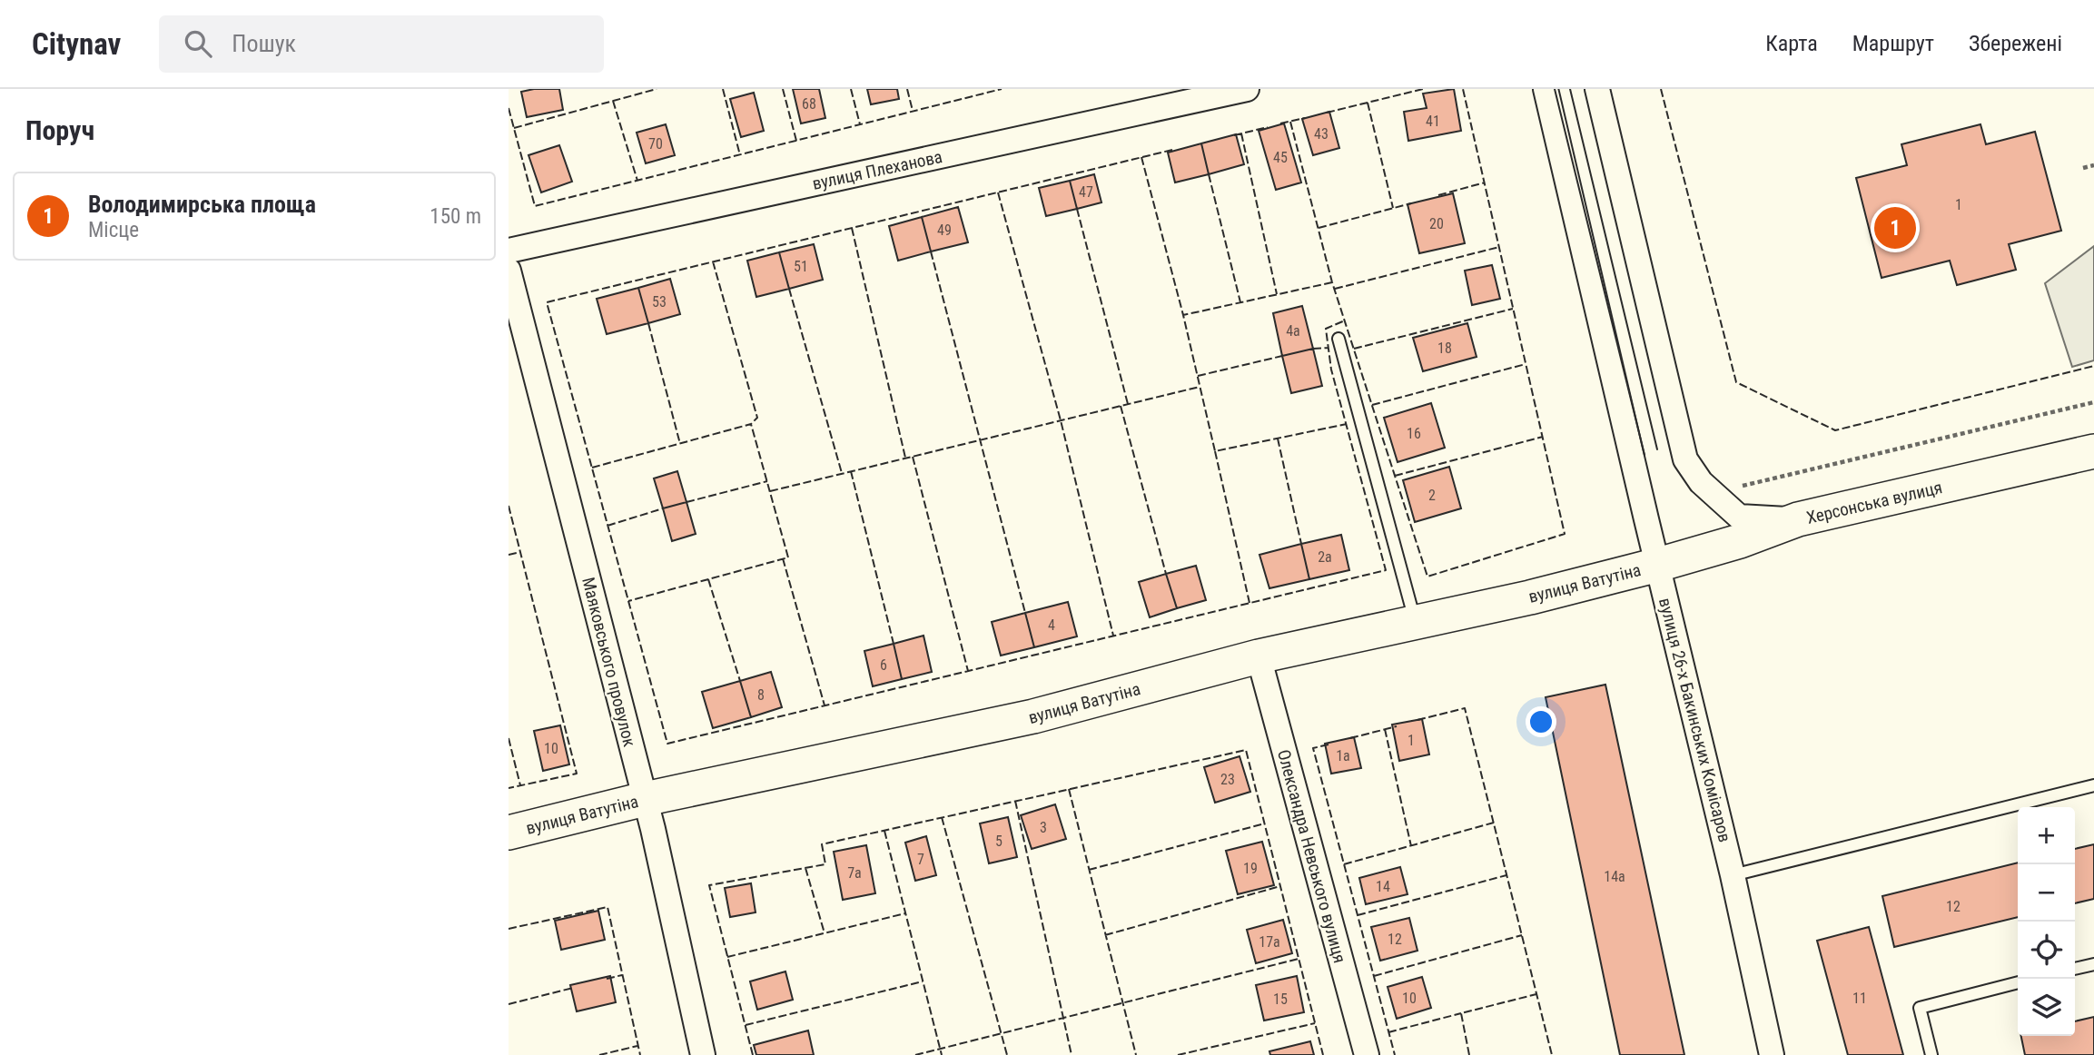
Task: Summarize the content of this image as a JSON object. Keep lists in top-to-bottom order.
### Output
{
  "streets": {
    "street": [
      "вулиця Плеханова",
      "Херсонська вулиця",
      "вулиця Ватутіна",
      "Маяковського провулок",
      "вулиця 26-х Бакинських Комісаров",
      "Олександра Невського вулиця"
    ]
  },
  "crossings": [
    ["Херсонська вулиця", "вулиця Ватутіна"],
    ["Херсонська вулиця", "вулиця 26-х Бакинських Комісаров"],
    ["вулиця Ватутіна", "Маяковського провулок"],
    ["вулиця Ватутіна", "вулиця 26-х Бакинських Комісаров"],
    ["вулиця Ватутіна", "Олександра Невського вулиця"]
  ],
  "house_numbers": [
    "68",
    "41",
    "43",
    "70",
    "45",
    "47",
    "1",
    "20",
    "49",
    "51",
    "53",
    "4а",
    "18",
    "16",
    "2",
    "2а",
    "4",
    "6",
    "8",
    "1",
    "10",
    "1а",
    "23",
    "3",
    "5",
    "7",
    "19",
    "7а",
    "14а",
    "14",
    "12",
    "12",
    "17а",
    "10",
    "11",
    "15"
  ],
  "page": {
    "header": "Citynav",
    "search": "Пошук",
    "nav": ["Карта", "Маршрут", "Збережені"],
    "heading": "Поруч",
    "list": [
      {
        "mark": "1",
        "name": "Володимирська площа",
        "note": "Місце",
        "value": "150 m"
      }
    ],
    "pins": "1",
    "map_buttons": ["+", "−"]
  }
}
